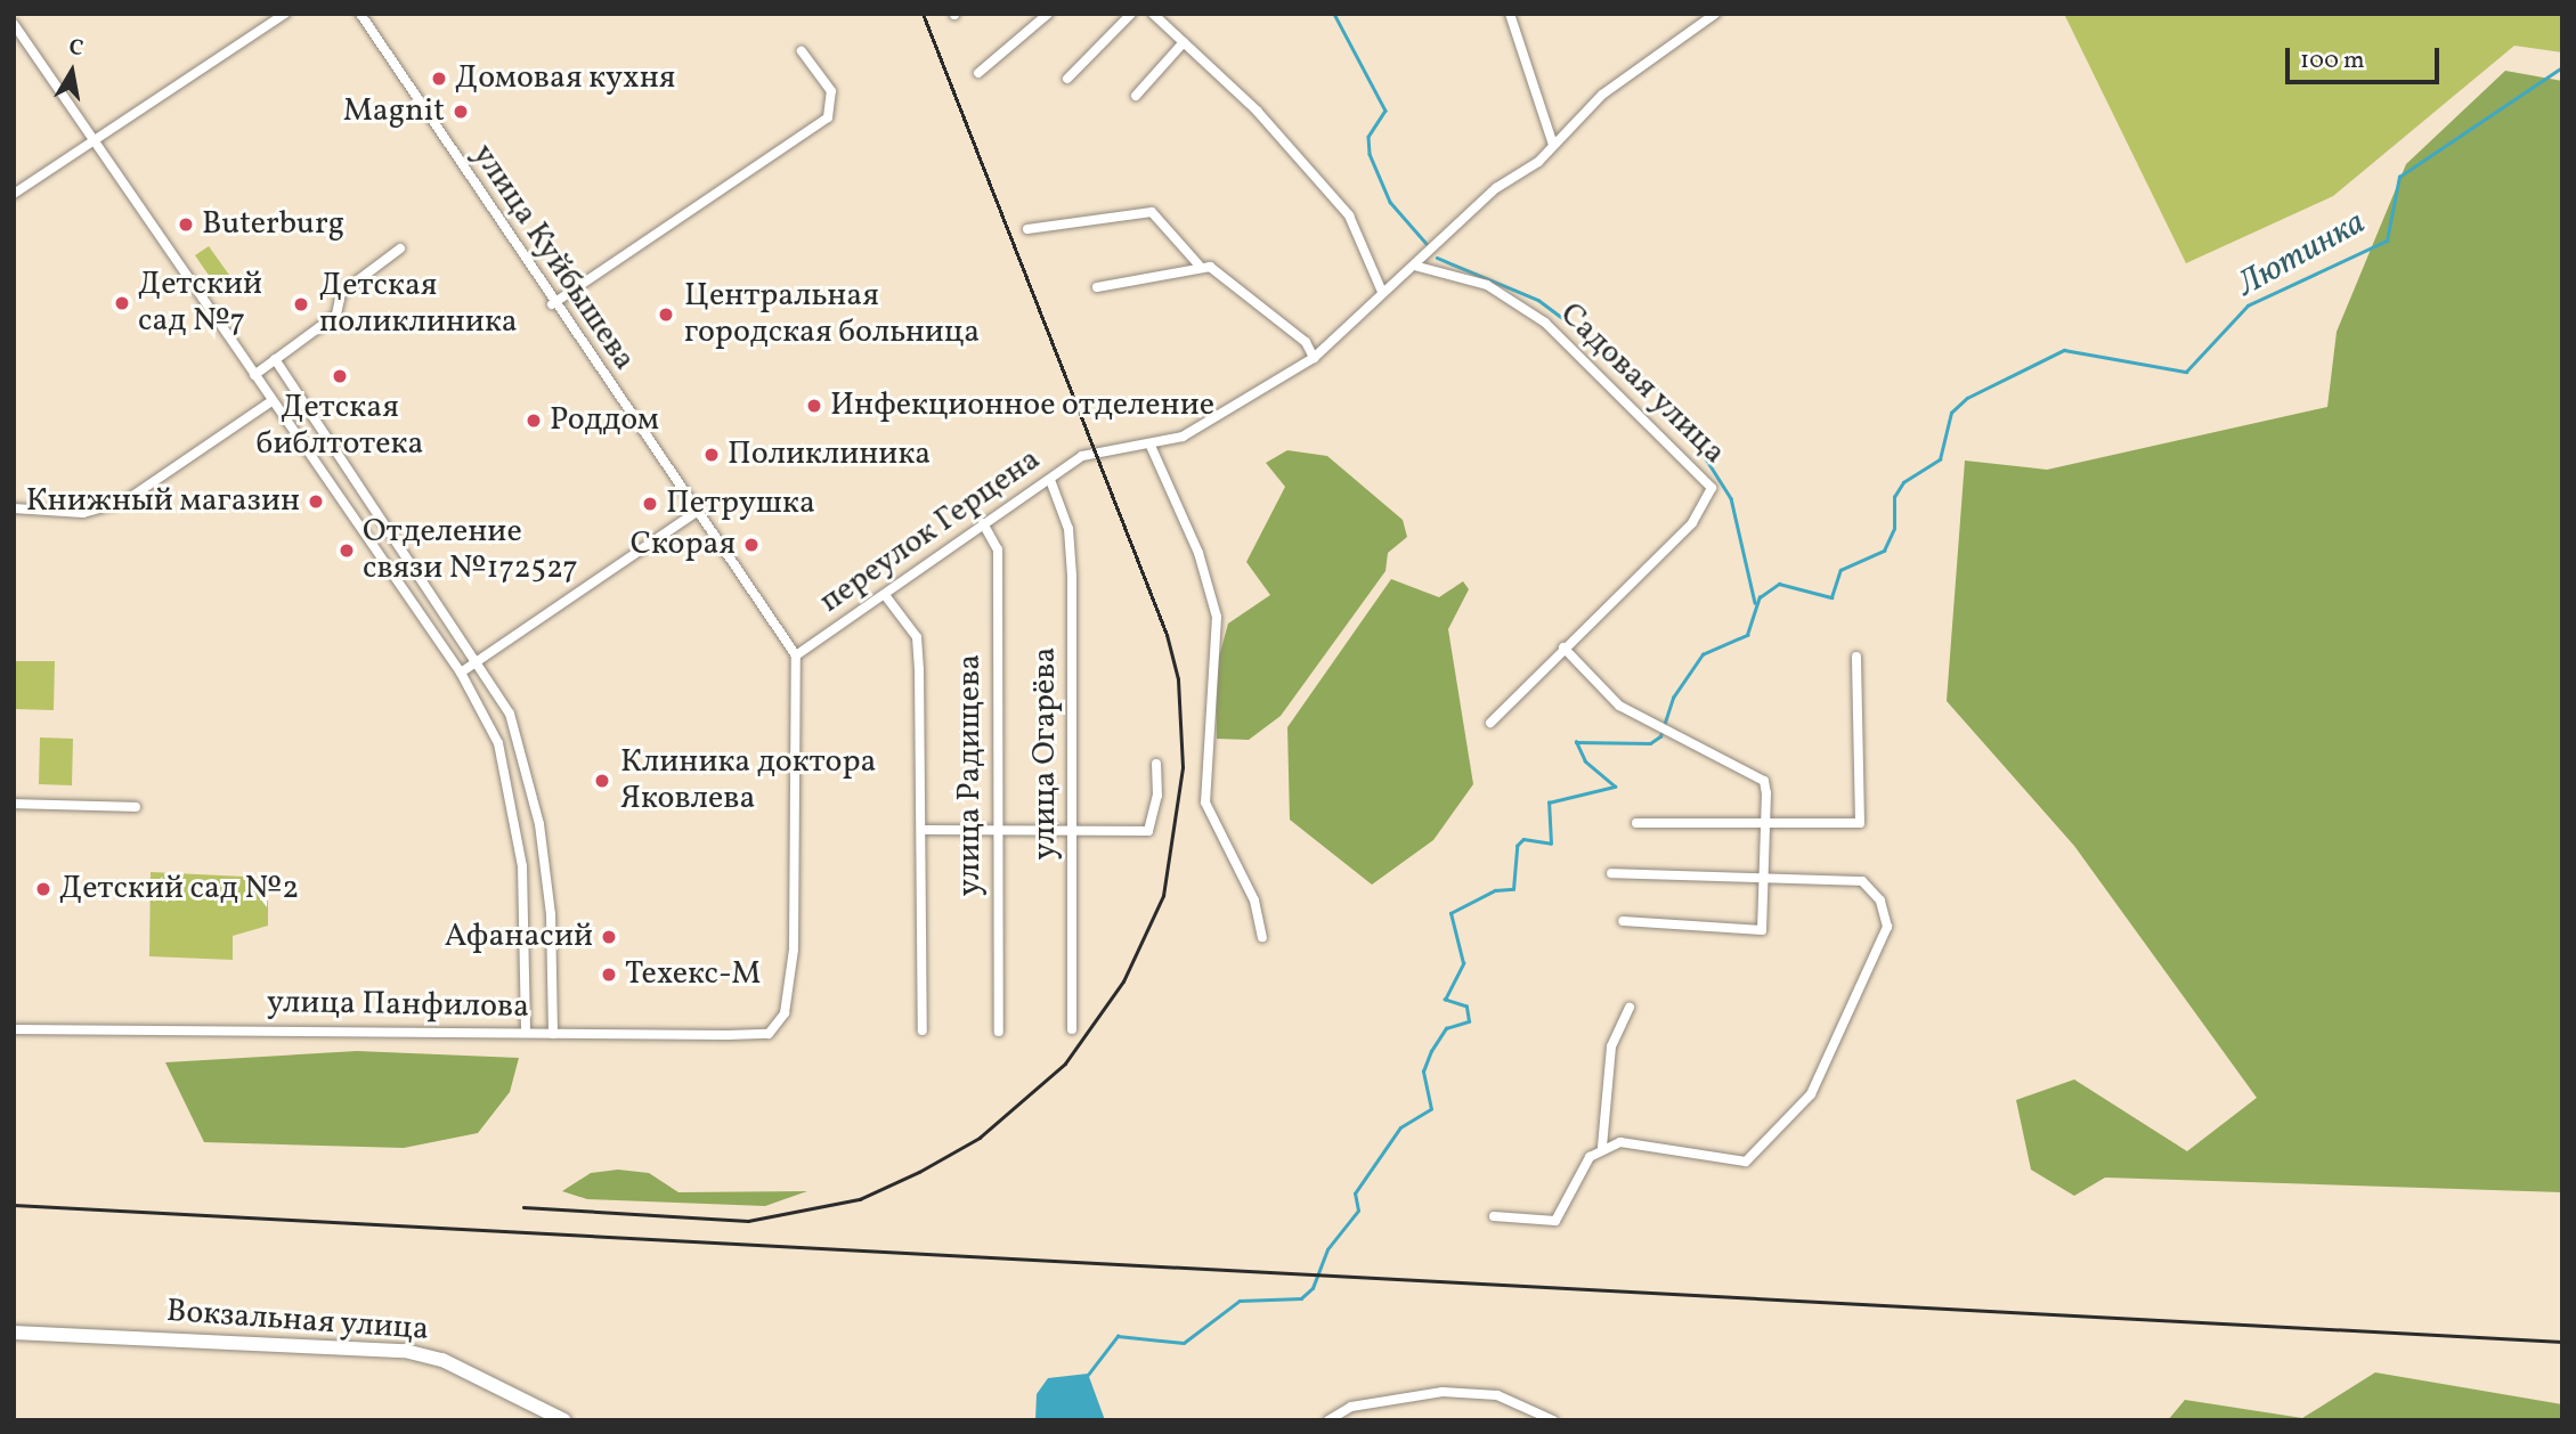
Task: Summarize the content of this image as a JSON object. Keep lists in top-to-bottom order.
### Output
{
  "streets": {
    "main road": ["Вокзальная улица"],
    "street": [
      "улица Куйбышева",
      "Садовая улица",
      "переулок Герцена",
      "улица Огарёва",
      "улица Радищева",
      "улица Панфилова"
    ]
  },
  "crossings": [
    ["улица Куйбышева", "переулок Герцена"],
    ["улица Куйбышева", "улица Панфилова"],
    ["переулок Герцена", "улица Огарёва"],
    ["переулок Герцена", "улица Радищева"],
    ["переулок Герцена", "улица Панфилова"]
  ],
  "water": ["Лютинка"],
  "places": [
    "Домовая кухня",
    "Magnit",
    "Buterburg",
    "Детский сад №7",
    "Детская поликлиника",
    "Центральная городская больница",
    "Детская библтотека",
    "Инфекционное отделение",
    "Роддом",
    "Поликлиника",
    "Книжный магазин",
    "Петрушка",
    "Скорая",
    "Отделение связи №172527",
    "Клиника доктора Яковлева",
    "Детский сад №2",
    "Афанасий",
    "Техекс-М"
  ],
  "scale_bar": "100 m",
  "north": "top"
}
